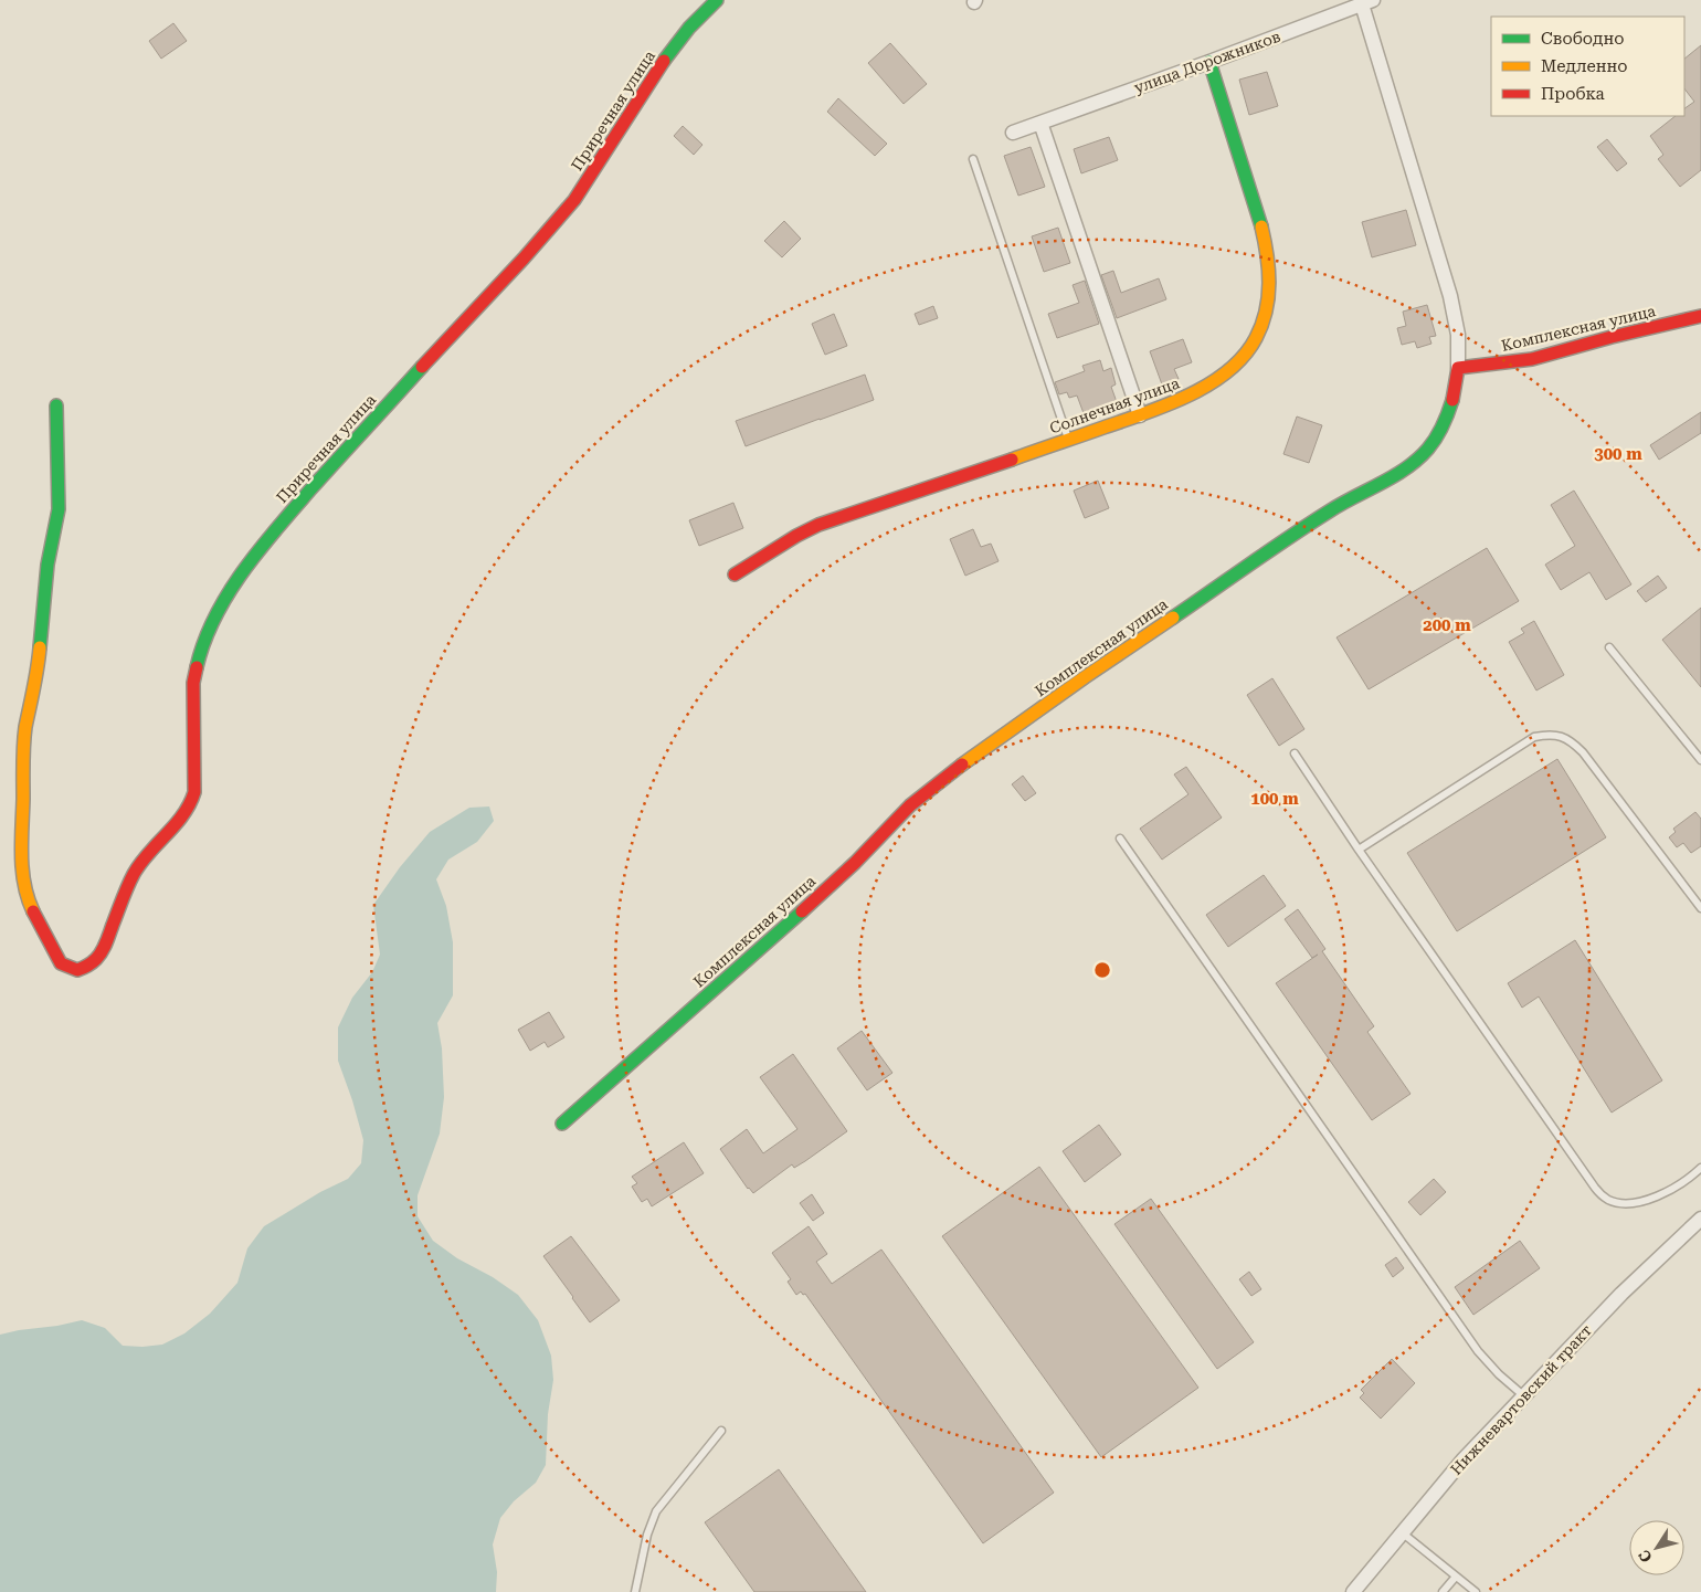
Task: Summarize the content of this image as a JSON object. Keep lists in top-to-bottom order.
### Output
{
  "streets": {
    "street": [
      "улица Дорожников",
      "Приречная улица",
      "Комплексная улица",
      "Солнечная улица",
      "Нижневартовский тракт"
    ]
  },
  "crossings": [
    ["улица Дорожников", "Солнечная улица"]
  ],
  "legend": ["Свободно", "Медленно", "Пробка"],
  "north": "bottom left",
  "rings": ["300 m", "200 m", "100 m"]
}
